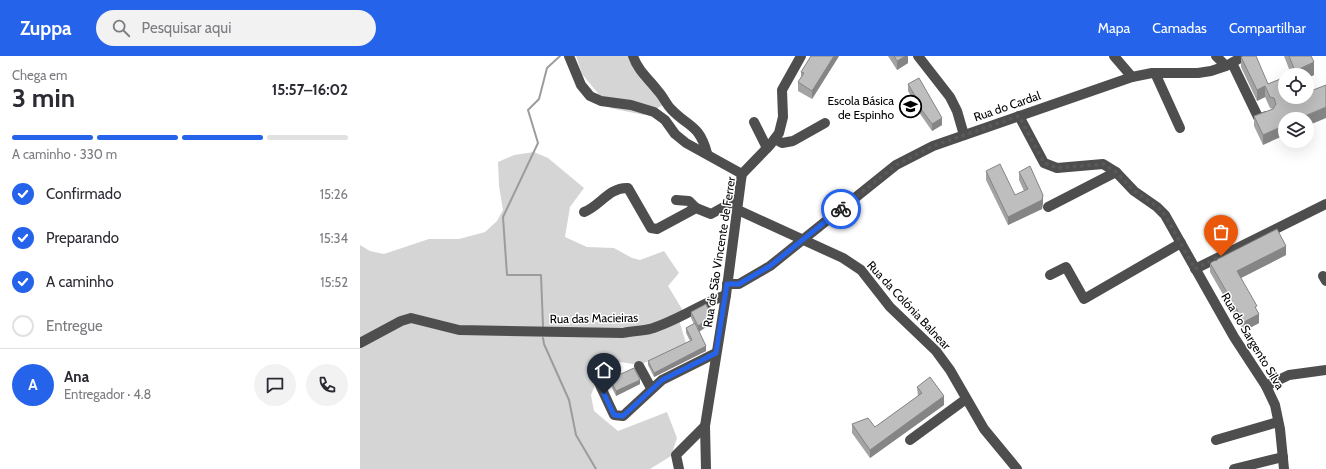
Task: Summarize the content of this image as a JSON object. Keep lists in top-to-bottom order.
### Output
{
  "streets": {
    "street": [
      "Rua do Cardal",
      "Rua de São Vincente de Ferrer",
      "Rua da Colónia Balnear",
      "Rua das Macieiras",
      "Rua do Sargento Silva"
    ]
  },
  "crossings": [
    ["Rua do Cardal", "Rua de São Vincente de Ferrer"],
    ["Rua do Cardal", "Rua da Colónia Balnear"],
    ["Rua do Cardal", "Rua do Sargento Silva"],
    ["Rua de São Vincente de Ferrer", "Rua da Colónia Balnear"],
    ["Rua de São Vincente de Ferrer", "Rua das Macieiras"]
  ],
  "places": {
    "school or university": ["Escola Básica de Espinho"]
  },
  "page": {
    "header": "Zuppa",
    "search": "Pesquisar aqui",
    "nav": ["Mapa", "Camadas", "Compartilhar"],
    "heading": ["3 min", "Chega em", "15:57–16:02"],
    "panel": ["Ana", "Entregador · 4.8"],
    "bar": "A caminho · 330 m",
    "list": [
      ["Confirmado", "15:26"],
      ["Preparando", "15:34"],
      ["A caminho", "15:52"],
      "Entregue"
    ],
    "round": "A"
  }
}
